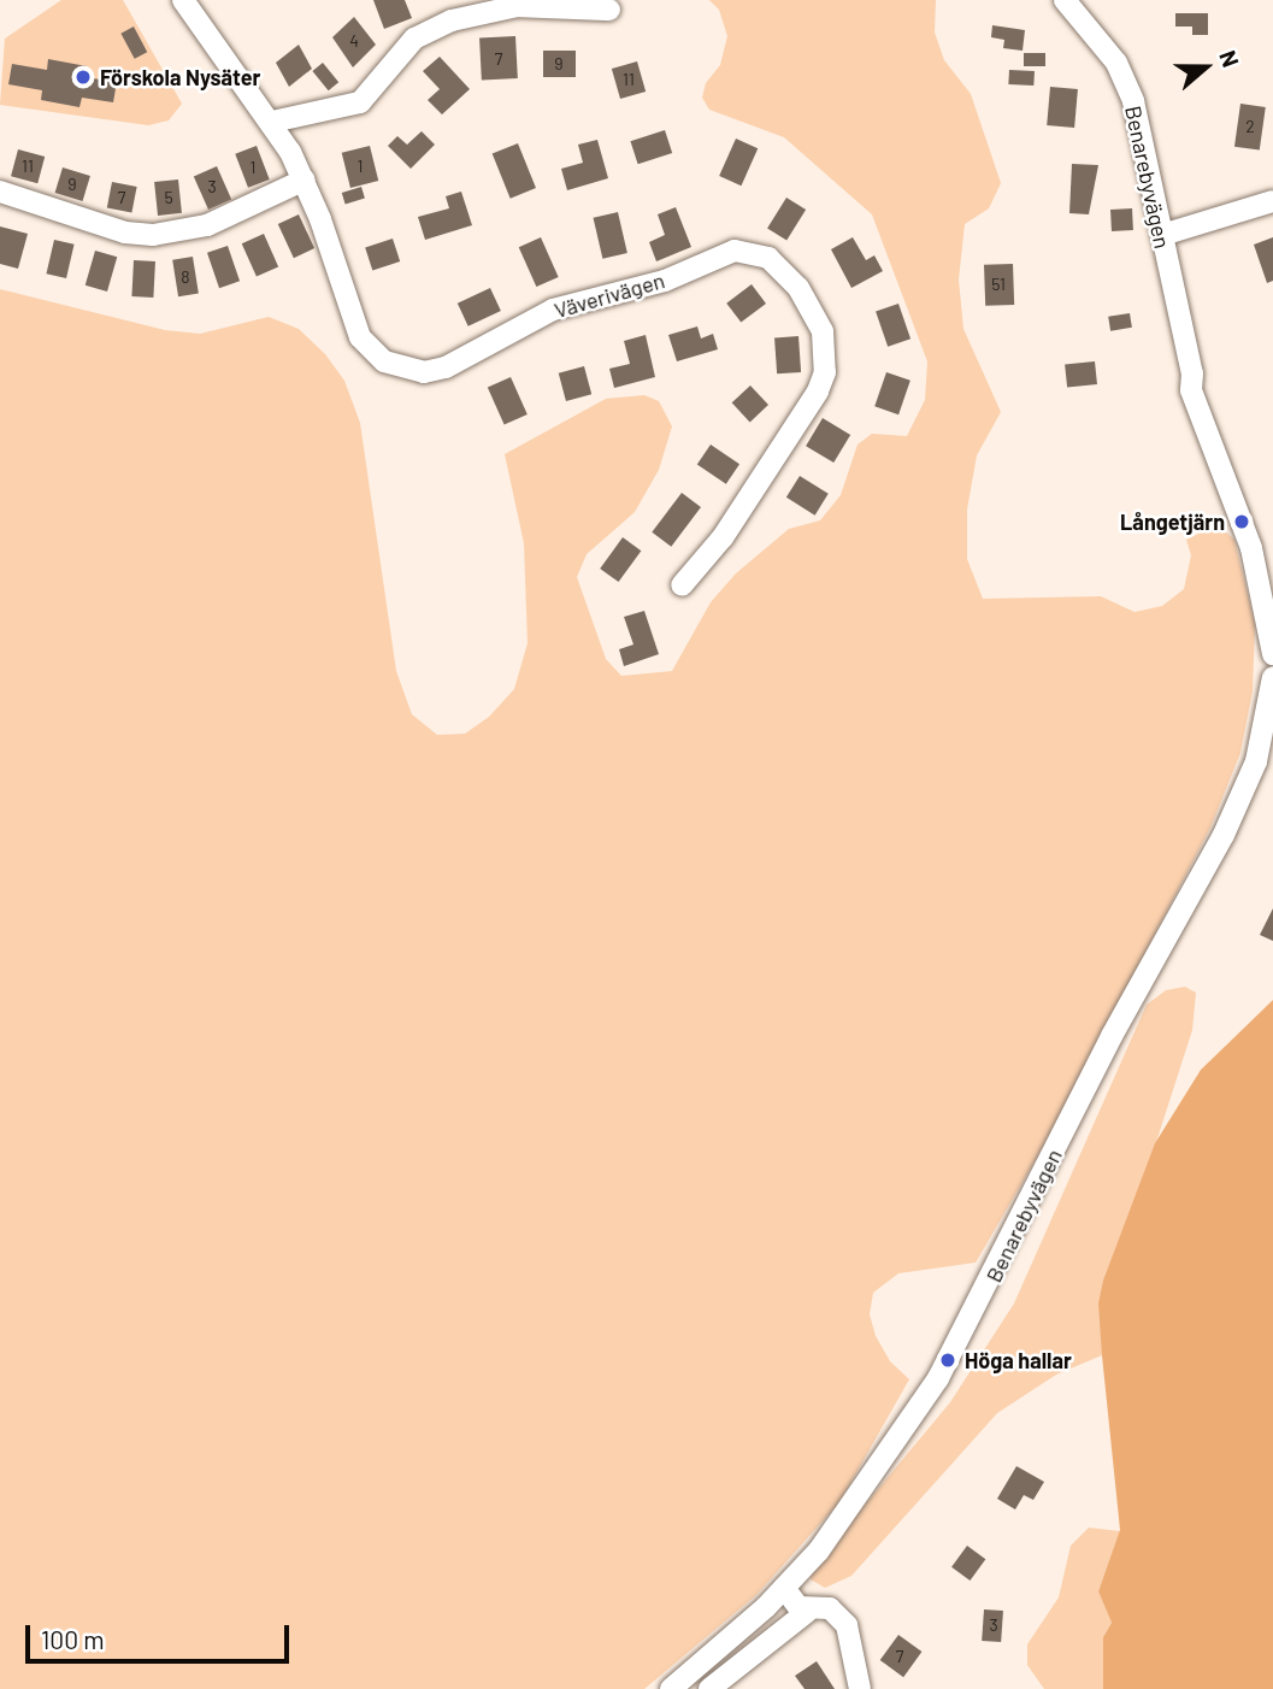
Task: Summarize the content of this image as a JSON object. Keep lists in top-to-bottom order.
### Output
{
  "streets": {
    "street": ["Benarebyvägen", "Väverivägen"]
  },
  "places": ["Förskola Nysäter", "Långetjärn", "Höga hallar"],
  "house_numbers": [
    "4",
    "7",
    "9",
    "11",
    "2",
    "11",
    "1",
    "1",
    "9",
    "3",
    "7",
    "5",
    "8",
    "51",
    "3",
    "7"
  ],
  "scale_bar": "100 m",
  "north": "right"
}
